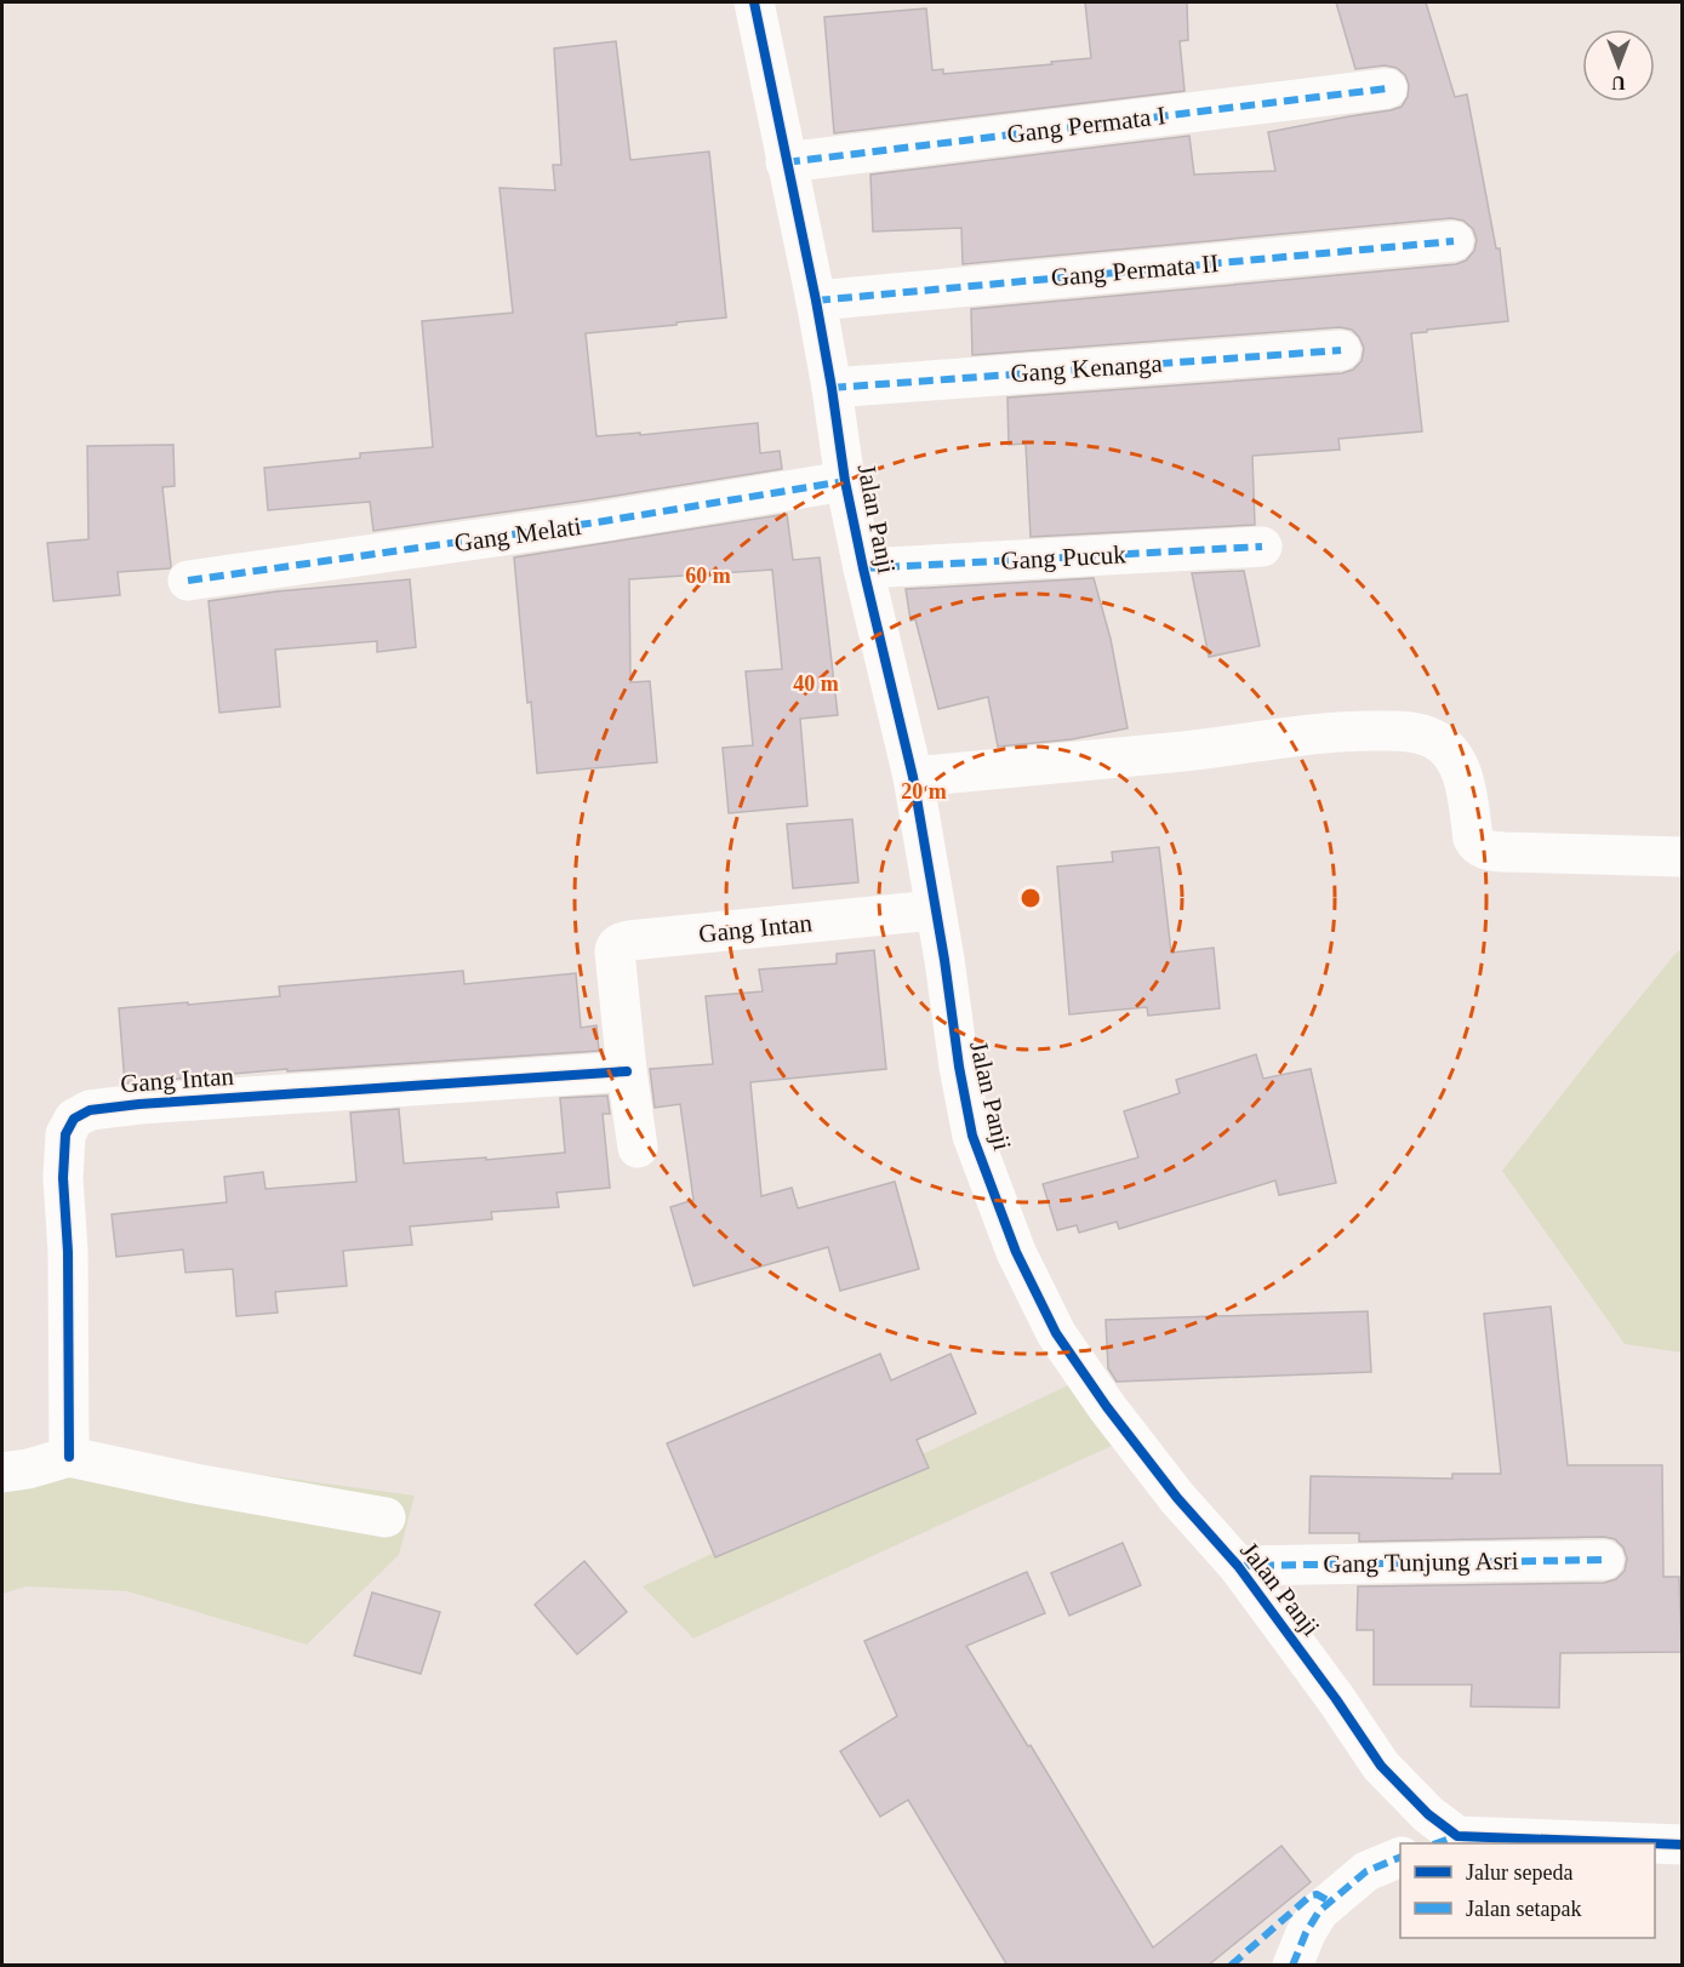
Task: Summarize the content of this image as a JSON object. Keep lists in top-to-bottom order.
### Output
{
  "streets": {
    "street": [
      "Gang Permata I",
      "Gang Permata II",
      "Gang Kenanga",
      "Jalan Panji",
      "Gang Melati",
      "Gang Pucuk",
      "Gang Intan",
      "Gang Tunjung Asri"
    ]
  },
  "crossings": [
    ["Gang Permata I", "Jalan Panji"],
    ["Gang Permata II", "Jalan Panji"],
    ["Gang Kenanga", "Jalan Panji"],
    ["Jalan Panji", "Gang Melati"],
    ["Jalan Panji", "Gang Pucuk"],
    ["Jalan Panji", "Gang Intan"],
    ["Jalan Panji", "Gang Tunjung Asri"]
  ],
  "legend": ["Jalur sepeda", "Jalan setapak"],
  "north": "bottom",
  "rings": ["60 m", "40 m", "20 m"]
}
